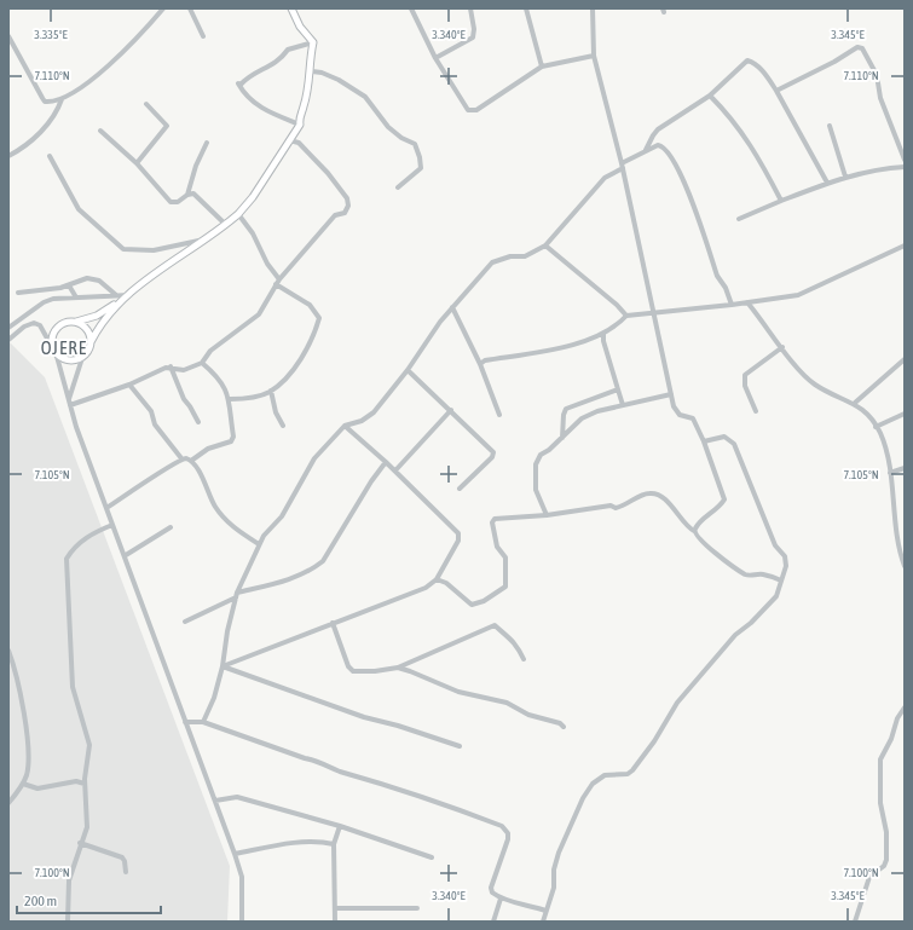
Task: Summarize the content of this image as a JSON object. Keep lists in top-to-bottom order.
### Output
{
  "districts": ["OJERE"],
  "scale_bar": "200 m",
  "coordinates": [
    "3.335°E",
    "3.340°E",
    "3.345°E",
    "7.110°N",
    "7.105°N",
    "7.100°N"
  ]
}
